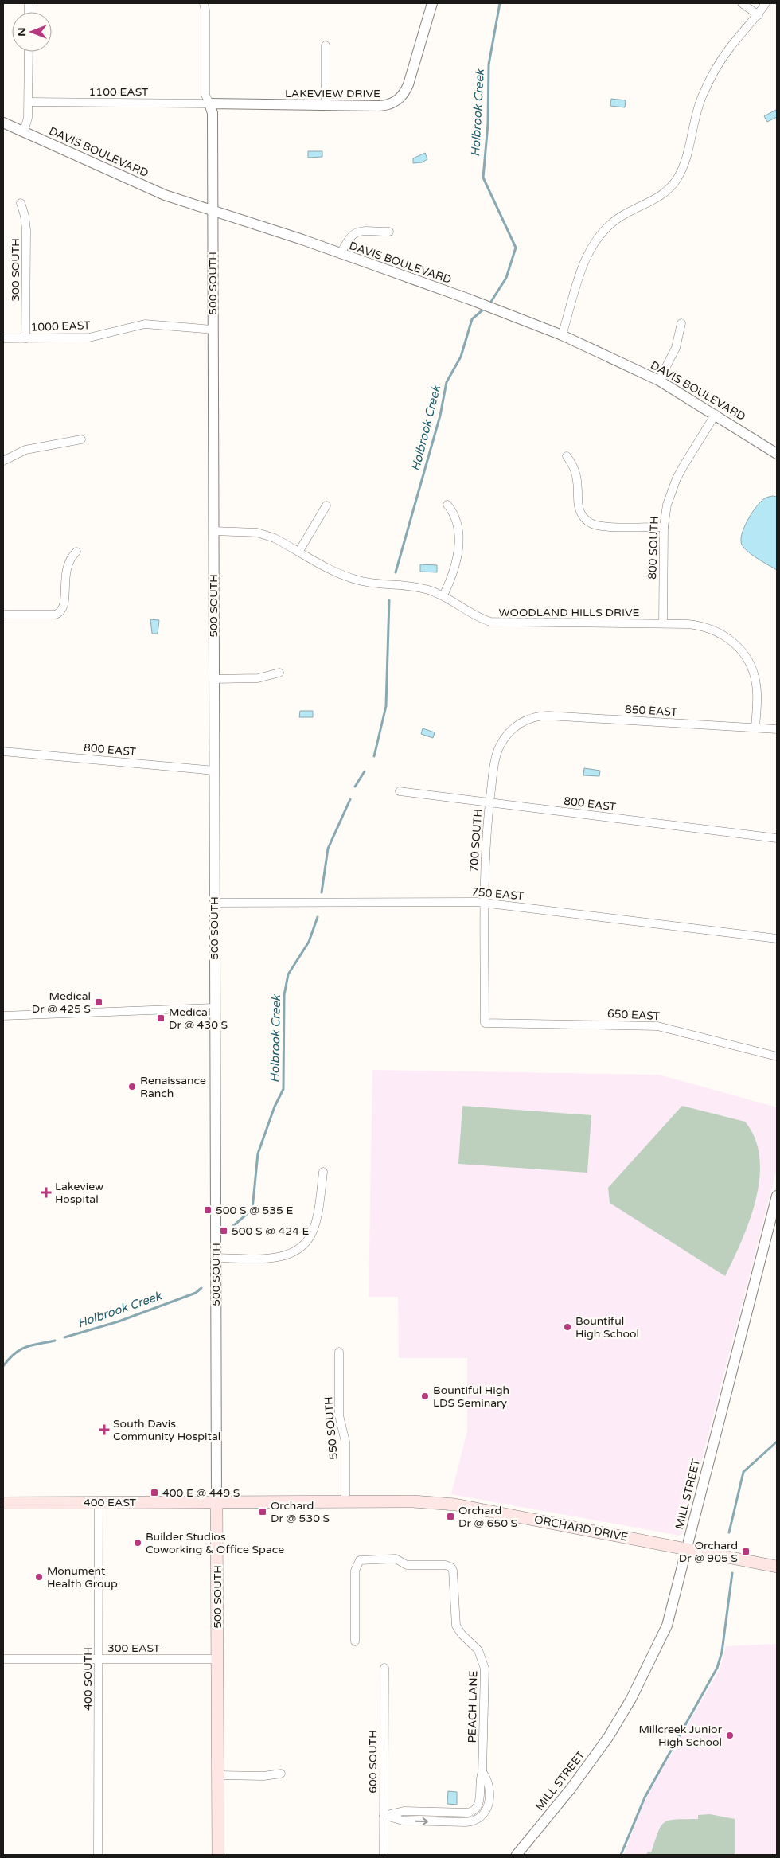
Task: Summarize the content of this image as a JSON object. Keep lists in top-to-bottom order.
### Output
{
  "streets": {
    "main road": ["500 SOUTH", "400 EAST", "ORCHARD DRIVE"],
    "street": [
      "1100 EAST",
      "LAKEVIEW DRIVE",
      "DAVIS BOULEVARD",
      "300 SOUTH",
      "1000 EAST",
      "800 SOUTH",
      "WOODLAND HILLS DRIVE",
      "850 EAST",
      "800 EAST",
      "700 SOUTH",
      "750 EAST",
      "650 EAST",
      "550 SOUTH",
      "MILL STREET",
      "300 EAST",
      "400 SOUTH",
      "PEACH LANE",
      "600 SOUTH"
    ]
  },
  "crossings": [
    ["1100 EAST", "LAKEVIEW DRIVE"],
    ["1100 EAST", "500 SOUTH"],
    ["LAKEVIEW DRIVE", "500 SOUTH"],
    ["DAVIS BOULEVARD", "500 SOUTH"],
    ["DAVIS BOULEVARD", "800 SOUTH"],
    ["300 SOUTH", "1000 EAST"],
    ["500 SOUTH", "1000 EAST"],
    ["500 SOUTH", "WOODLAND HILLS DRIVE"],
    ["500 SOUTH", "800 EAST"],
    ["500 SOUTH", "750 EAST"],
    ["500 SOUTH", "400 EAST"],
    ["500 SOUTH", "ORCHARD DRIVE"],
    ["500 SOUTH", "300 EAST"],
    ["800 SOUTH", "WOODLAND HILLS DRIVE"],
    ["WOODLAND HILLS DRIVE", "850 EAST"],
    ["850 EAST", "700 SOUTH"],
    ["800 EAST", "700 SOUTH"],
    ["700 SOUTH", "750 EAST"],
    ["700 SOUTH", "650 EAST"],
    ["550 SOUTH", "ORCHARD DRIVE"],
    ["MILL STREET", "ORCHARD DRIVE"],
    ["400 EAST", "ORCHARD DRIVE"],
    ["400 EAST", "400 SOUTH"],
    ["300 EAST", "400 SOUTH"],
    ["PEACH LANE", "600 SOUTH"]
  ],
  "water": ["Holbrook Creek"],
  "places": {
    "transit": [
      "Medical Dr @ 425 S",
      "Medical Dr @ 430 S",
      "500 S @ 535 E",
      "500 S @ 424 E",
      "400 E @ 449 S",
      "Orchard Dr @ 530 S",
      "Orchard Dr @ 650 S",
      "Orchard Dr @ 905 S"
    ],
    "other": [
      "Renaissance Ranch",
      "Bountiful High School",
      "Bountiful High LDS Seminary",
      "Builder Studios Coworking & Office Space",
      "Monument Health Group",
      "Millcreek Junior High School"
    ],
    "health": ["Lakeview Hospital", "South Davis Community Hospital"]
  },
  "north": "left"
}
